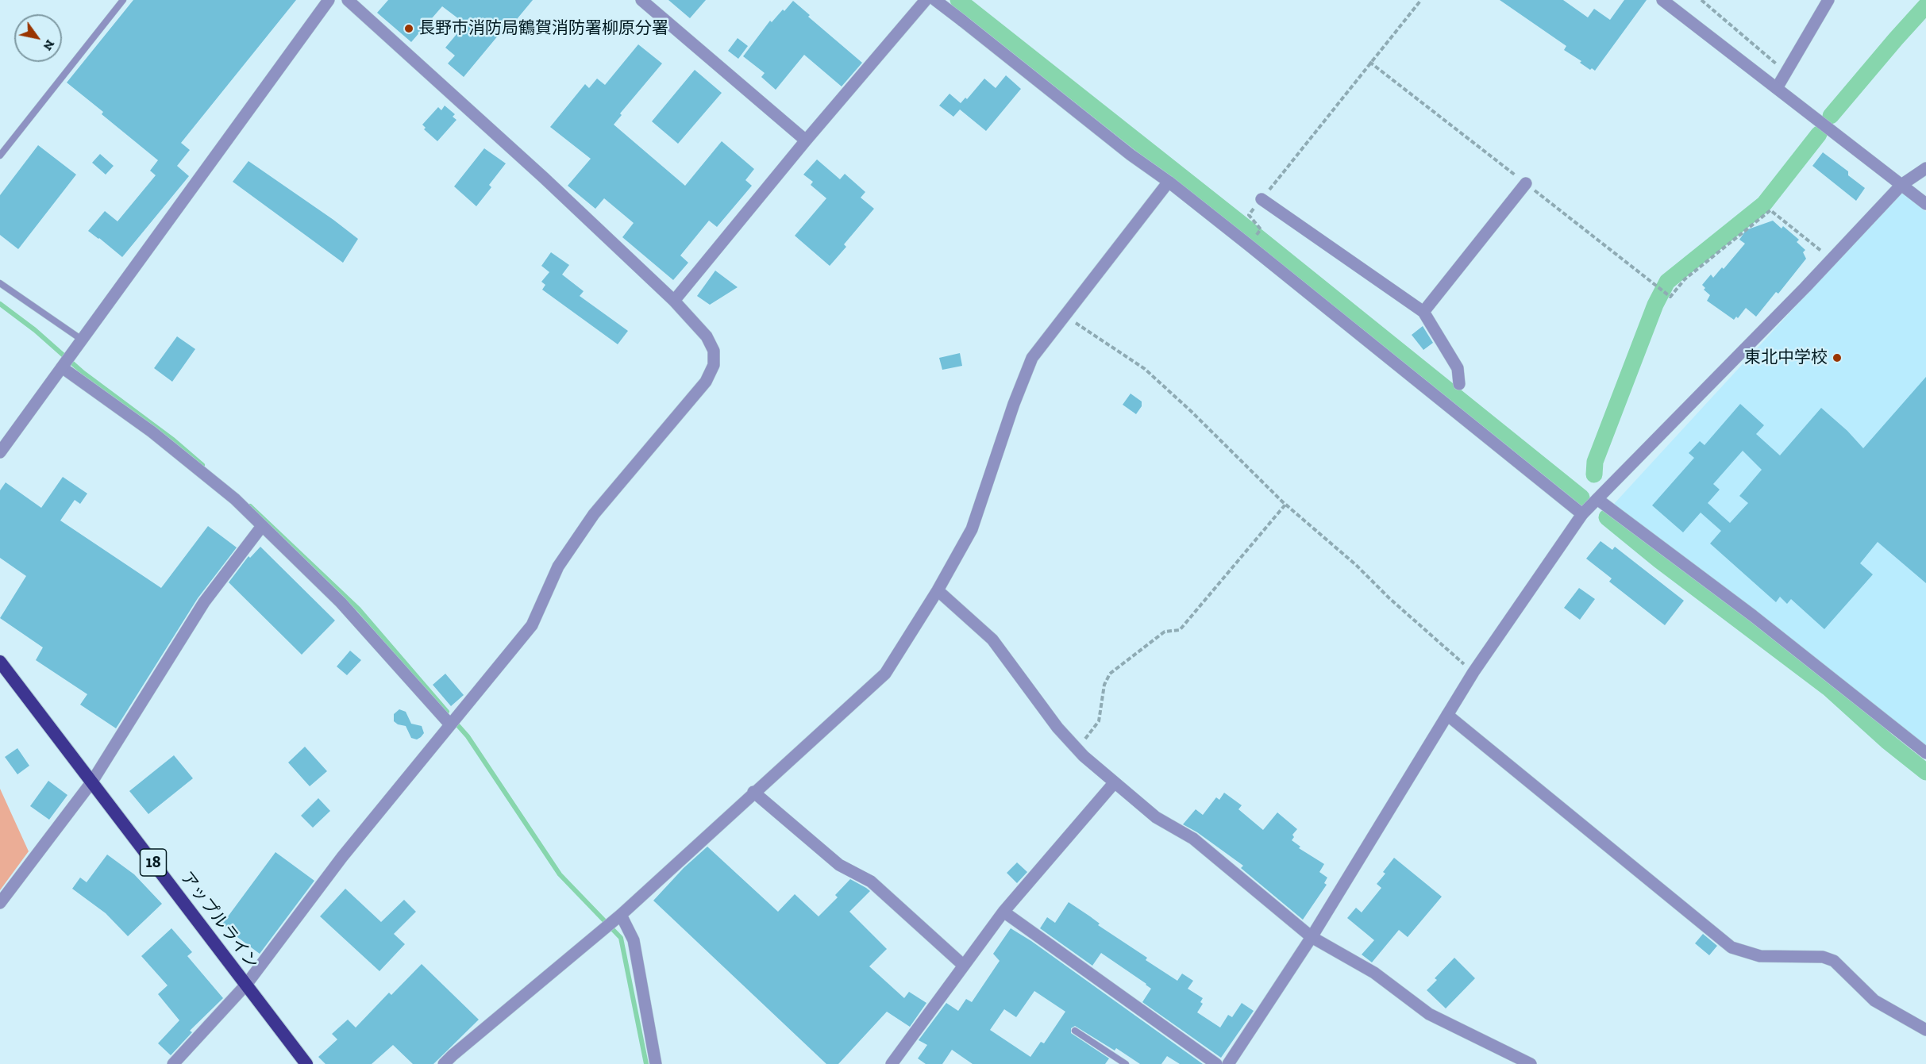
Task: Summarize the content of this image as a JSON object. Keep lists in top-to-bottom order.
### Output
{
  "streets": {
    "highway": ["18", "アップルライン"]
  },
  "places": ["長野市消防局鶴賀消防署柳原分署", "東北中学校"],
  "north": "bottom right"
}
